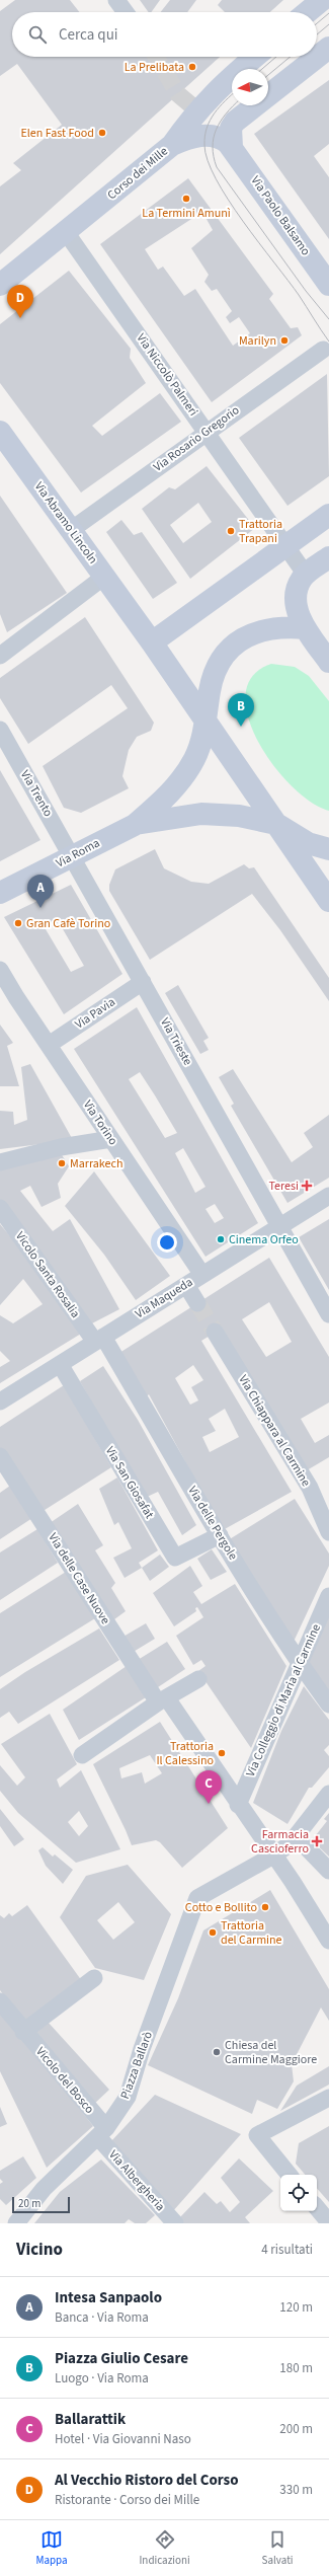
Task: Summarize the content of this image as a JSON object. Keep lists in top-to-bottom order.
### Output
{
  "streets": {
    "street": [
      "Corso dei Mille",
      "Via Paolo Balsamo",
      "Via Niccolò Palmeri",
      "Via Rosario Gregorio",
      "Via Abramo Lincoln",
      "Via Trento",
      "Via Roma",
      "Via Pavia",
      "Via Trieste",
      "Via Torino",
      "Vicolo Santa Rosalia",
      "Via Maqueda",
      "Via Chiappara al Carmine",
      "Via San Giosafat",
      "Via delle Pergole",
      "Via delle Case Nuove",
      "Via Colleggio di Maria al Carmine",
      "Piazza Ballarò",
      "Vicolo del Bosco",
      "Via Albergheria"
    ]
  },
  "crossings": [
    ["Corso dei Mille", "Via Niccolò Palmeri"],
    ["Via Niccolò Palmeri", "Via Rosario Gregorio"],
    ["Via Rosario Gregorio", "Via Abramo Lincoln"],
    ["Via Trento", "Via Roma"],
    ["Via Trento", "Via Trieste"],
    ["Via Roma", "Via Trieste"],
    ["Via Pavia", "Via Trieste"],
    ["Via Pavia", "Via Torino"],
    ["Via Trieste", "Via Maqueda"],
    ["Via Torino", "Via Maqueda"],
    ["Vicolo Santa Rosalia", "Via Maqueda"],
    ["Vicolo Santa Rosalia", "Via delle Pergole"],
    ["Via Maqueda", "Via San Giosafat"],
    ["Via Maqueda", "Via delle Pergole"],
    ["Via San Giosafat", "Via delle Pergole"],
    ["Via delle Pergole", "Via Colleggio di Maria al Carmine"],
    ["Via delle Case Nuove", "Via Colleggio di Maria al Carmine"],
    ["Via delle Case Nuove", "Piazza Ballarò"],
    ["Piazza Ballarò", "Vicolo del Bosco"],
    ["Piazza Ballarò", "Via Albergheria"],
    ["Vicolo del Bosco", "Via Albergheria"]
  ],
  "places": {
    "other": [
      "La Prelibata",
      "Elen Fast Food",
      "La Termini Amunì",
      "Marilyn",
      "Trattoria Trapani",
      "Gran Cafè Torino",
      "Marrakech",
      "Cinema Orfeo",
      "Trattoria Il Calessino",
      "Cotto e Bollito",
      "Trattoria del Carmine",
      "Chiesa del Carmine Maggiore"
    ],
    "health": ["Teresi", "Farmacia Cascioferro"]
  },
  "scale_bar": "20 m",
  "north": "left",
  "page": {
    "search": "Cerca qui",
    "pins": [
      "D",
      "B",
      "A",
      "C"
    ],
    "scale": "20 m",
    "heading": ["Vicino", "4 risultati"],
    "list": [
      {
        "mark": "A",
        "name": "Intesa Sanpaolo",
        "note": "Banca · Via Roma",
        "value": "120 m"
      },
      {
        "mark": "B",
        "name": "Piazza Giulio Cesare",
        "note": "Luogo · Via Roma",
        "value": "180 m"
      },
      {
        "mark": "C",
        "name": "Ballarattik",
        "note": "Hotel · Via Giovanni Naso",
        "value": "200 m"
      },
      {
        "mark": "D",
        "name": "Al Vecchio Ristoro del Corso",
        "note": "Ristorante · Corso dei Mille",
        "value": "330 m"
      }
    ],
    "nav": ["Mappa", "Indicazioni", "Salvati"]
  }
}
